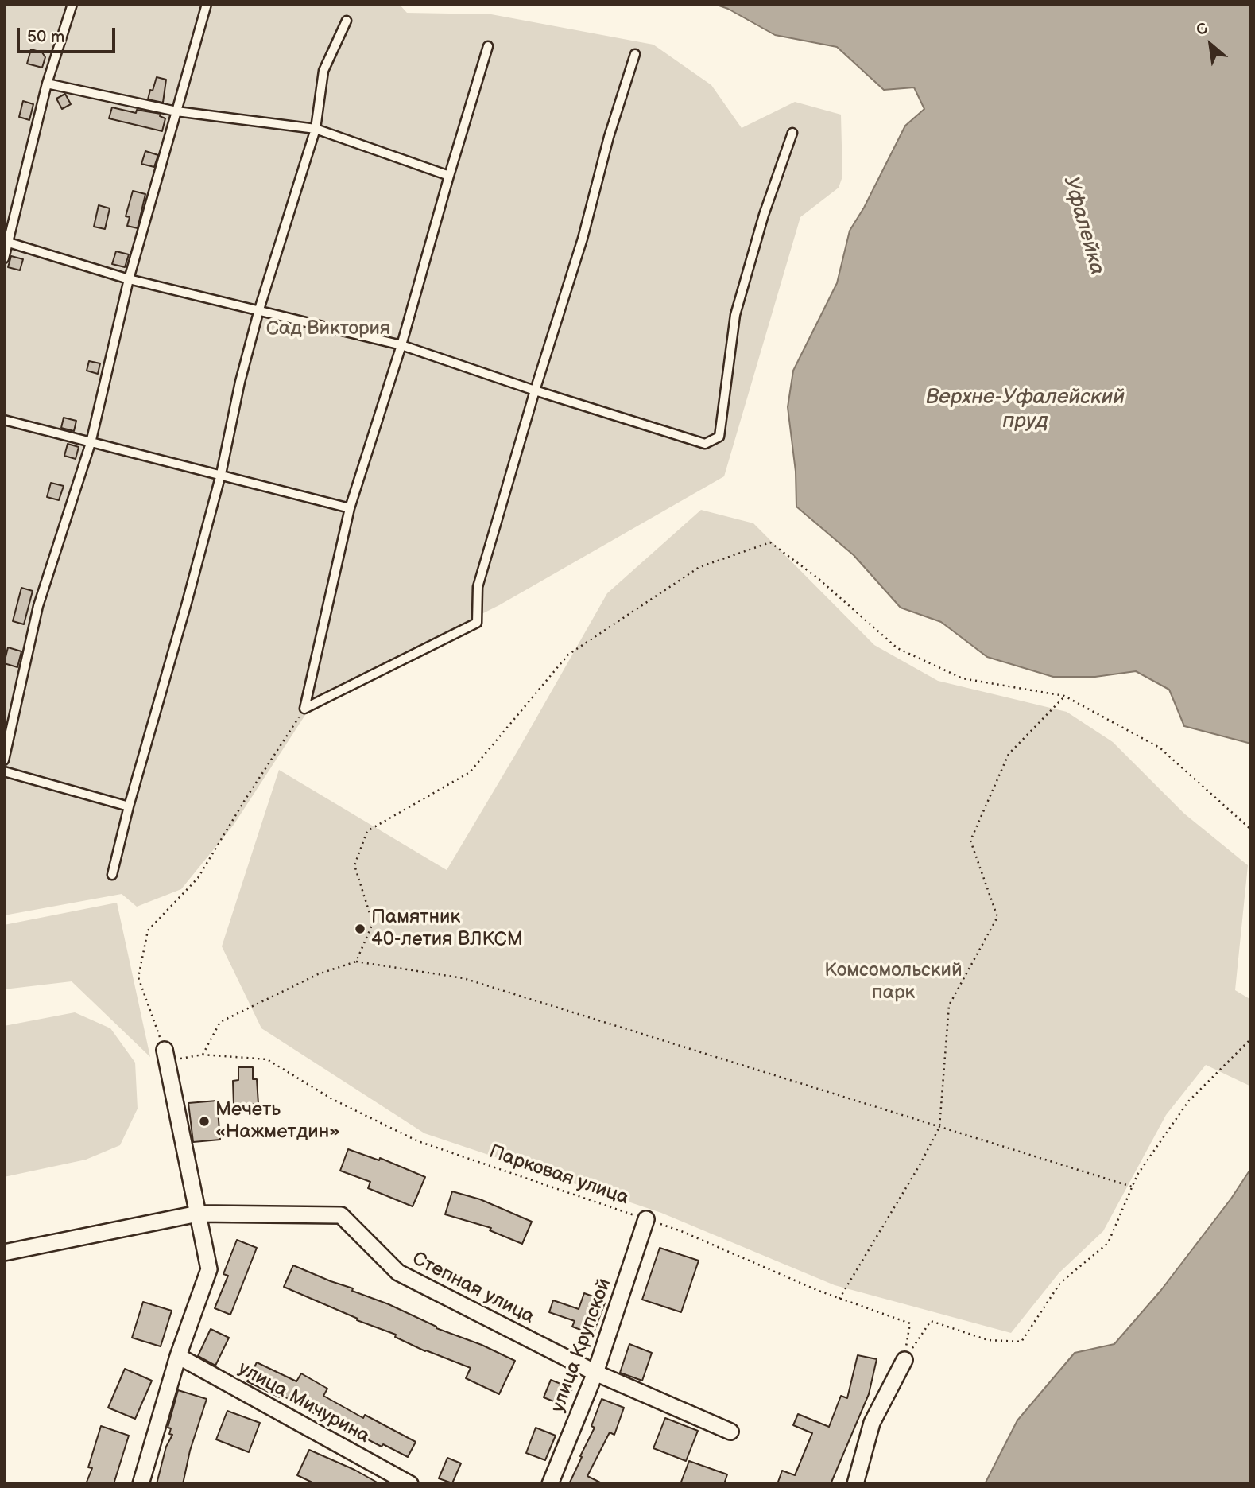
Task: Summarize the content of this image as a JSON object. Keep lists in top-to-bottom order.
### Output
{
  "streets": {
    "street": ["Степная улица", "улица Крупской", "улица Мичурина"],
    "path": ["Парковая улица"]
  },
  "crossings": [
    ["Парковая улица", "улица Крупской"],
    ["Степная улица", "улица Крупской"]
  ],
  "water": ["Уфалейка", "Верхне-Уфалейский пруд"],
  "parks": ["Сад Виктория", "Комсомольский парк"],
  "places": ["Памятник 40-летия ВЛКСМ", "Мечеть «Нажметдин»"],
  "scale_bar": "50 m",
  "north": "top left"
}
